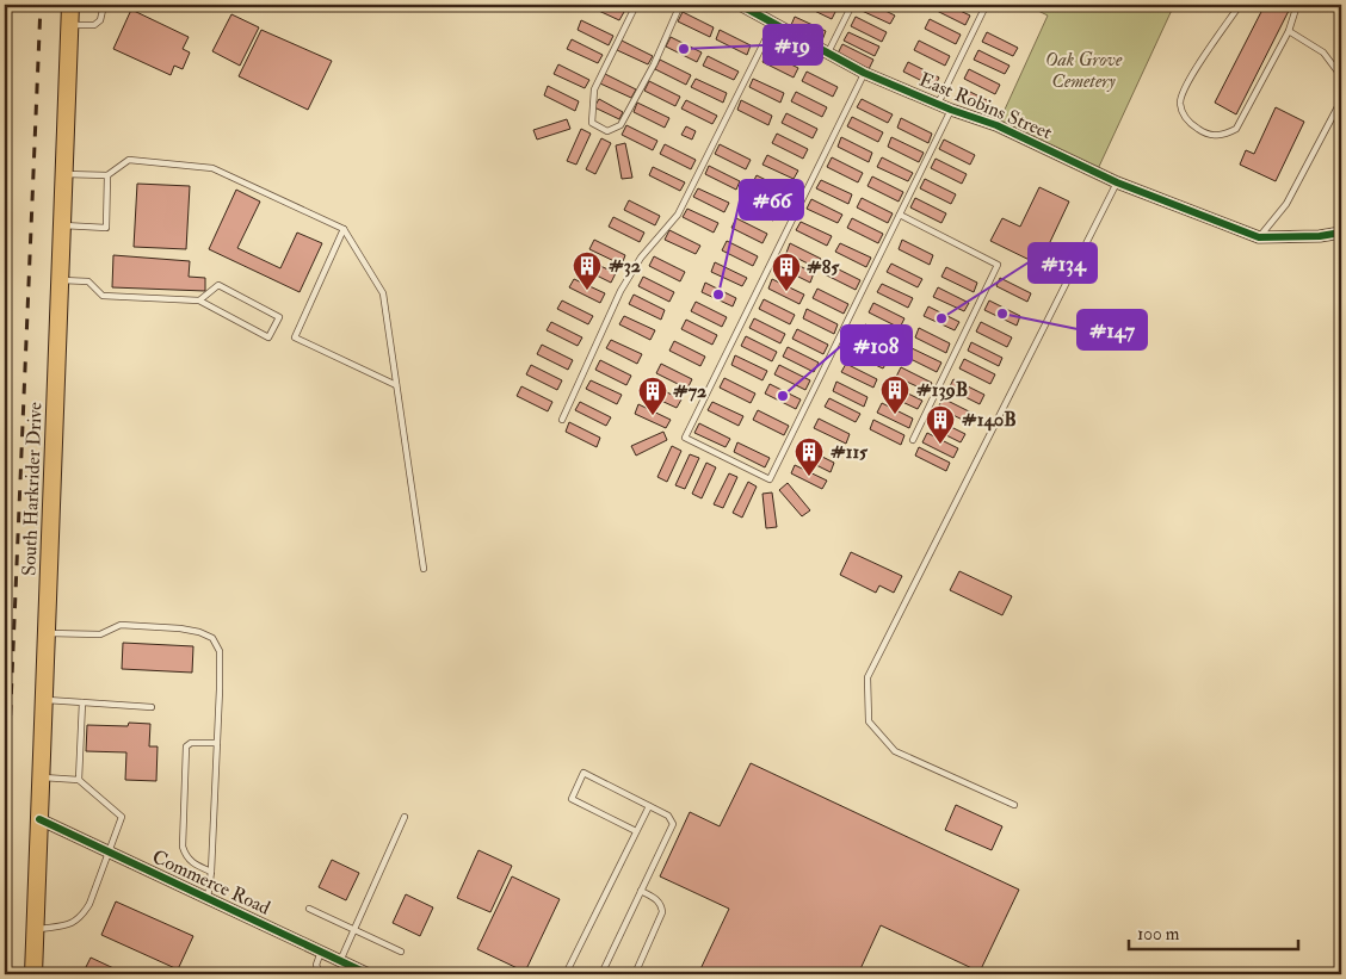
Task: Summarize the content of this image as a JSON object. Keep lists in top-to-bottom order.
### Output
{
  "streets": {
    "main road": ["South Harkrider Drive"],
    "street": ["East Robins Street", "Commerce Road"]
  },
  "crossings": [
    ["South Harkrider Drive", "Commerce Road"]
  ],
  "parks": ["Oak Grove Cemetery"],
  "places": {
    "other": [
      "#19",
      "#66",
      "#147",
      "#134",
      "#108"
    ],
    "building": [
      "#32",
      "#85",
      "#139B",
      "#72",
      "#140B",
      "#115"
    ]
  },
  "scale_bar": "100 m"
}
